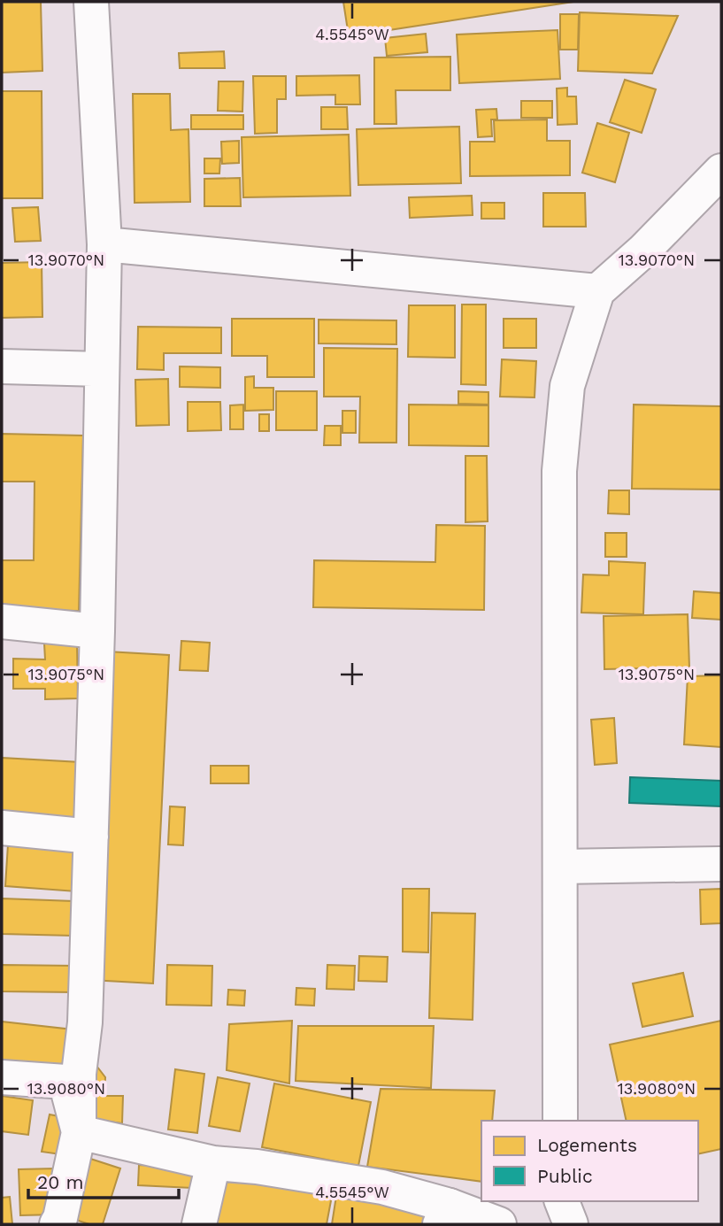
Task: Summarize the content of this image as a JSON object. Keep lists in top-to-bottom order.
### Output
{
  "legend": ["Logements", "Public"],
  "scale_bar": "20 m",
  "coordinates": [
    "4.5545°W",
    "13.9070°N",
    "13.9075°N",
    "13.9080°N"
  ]
}
